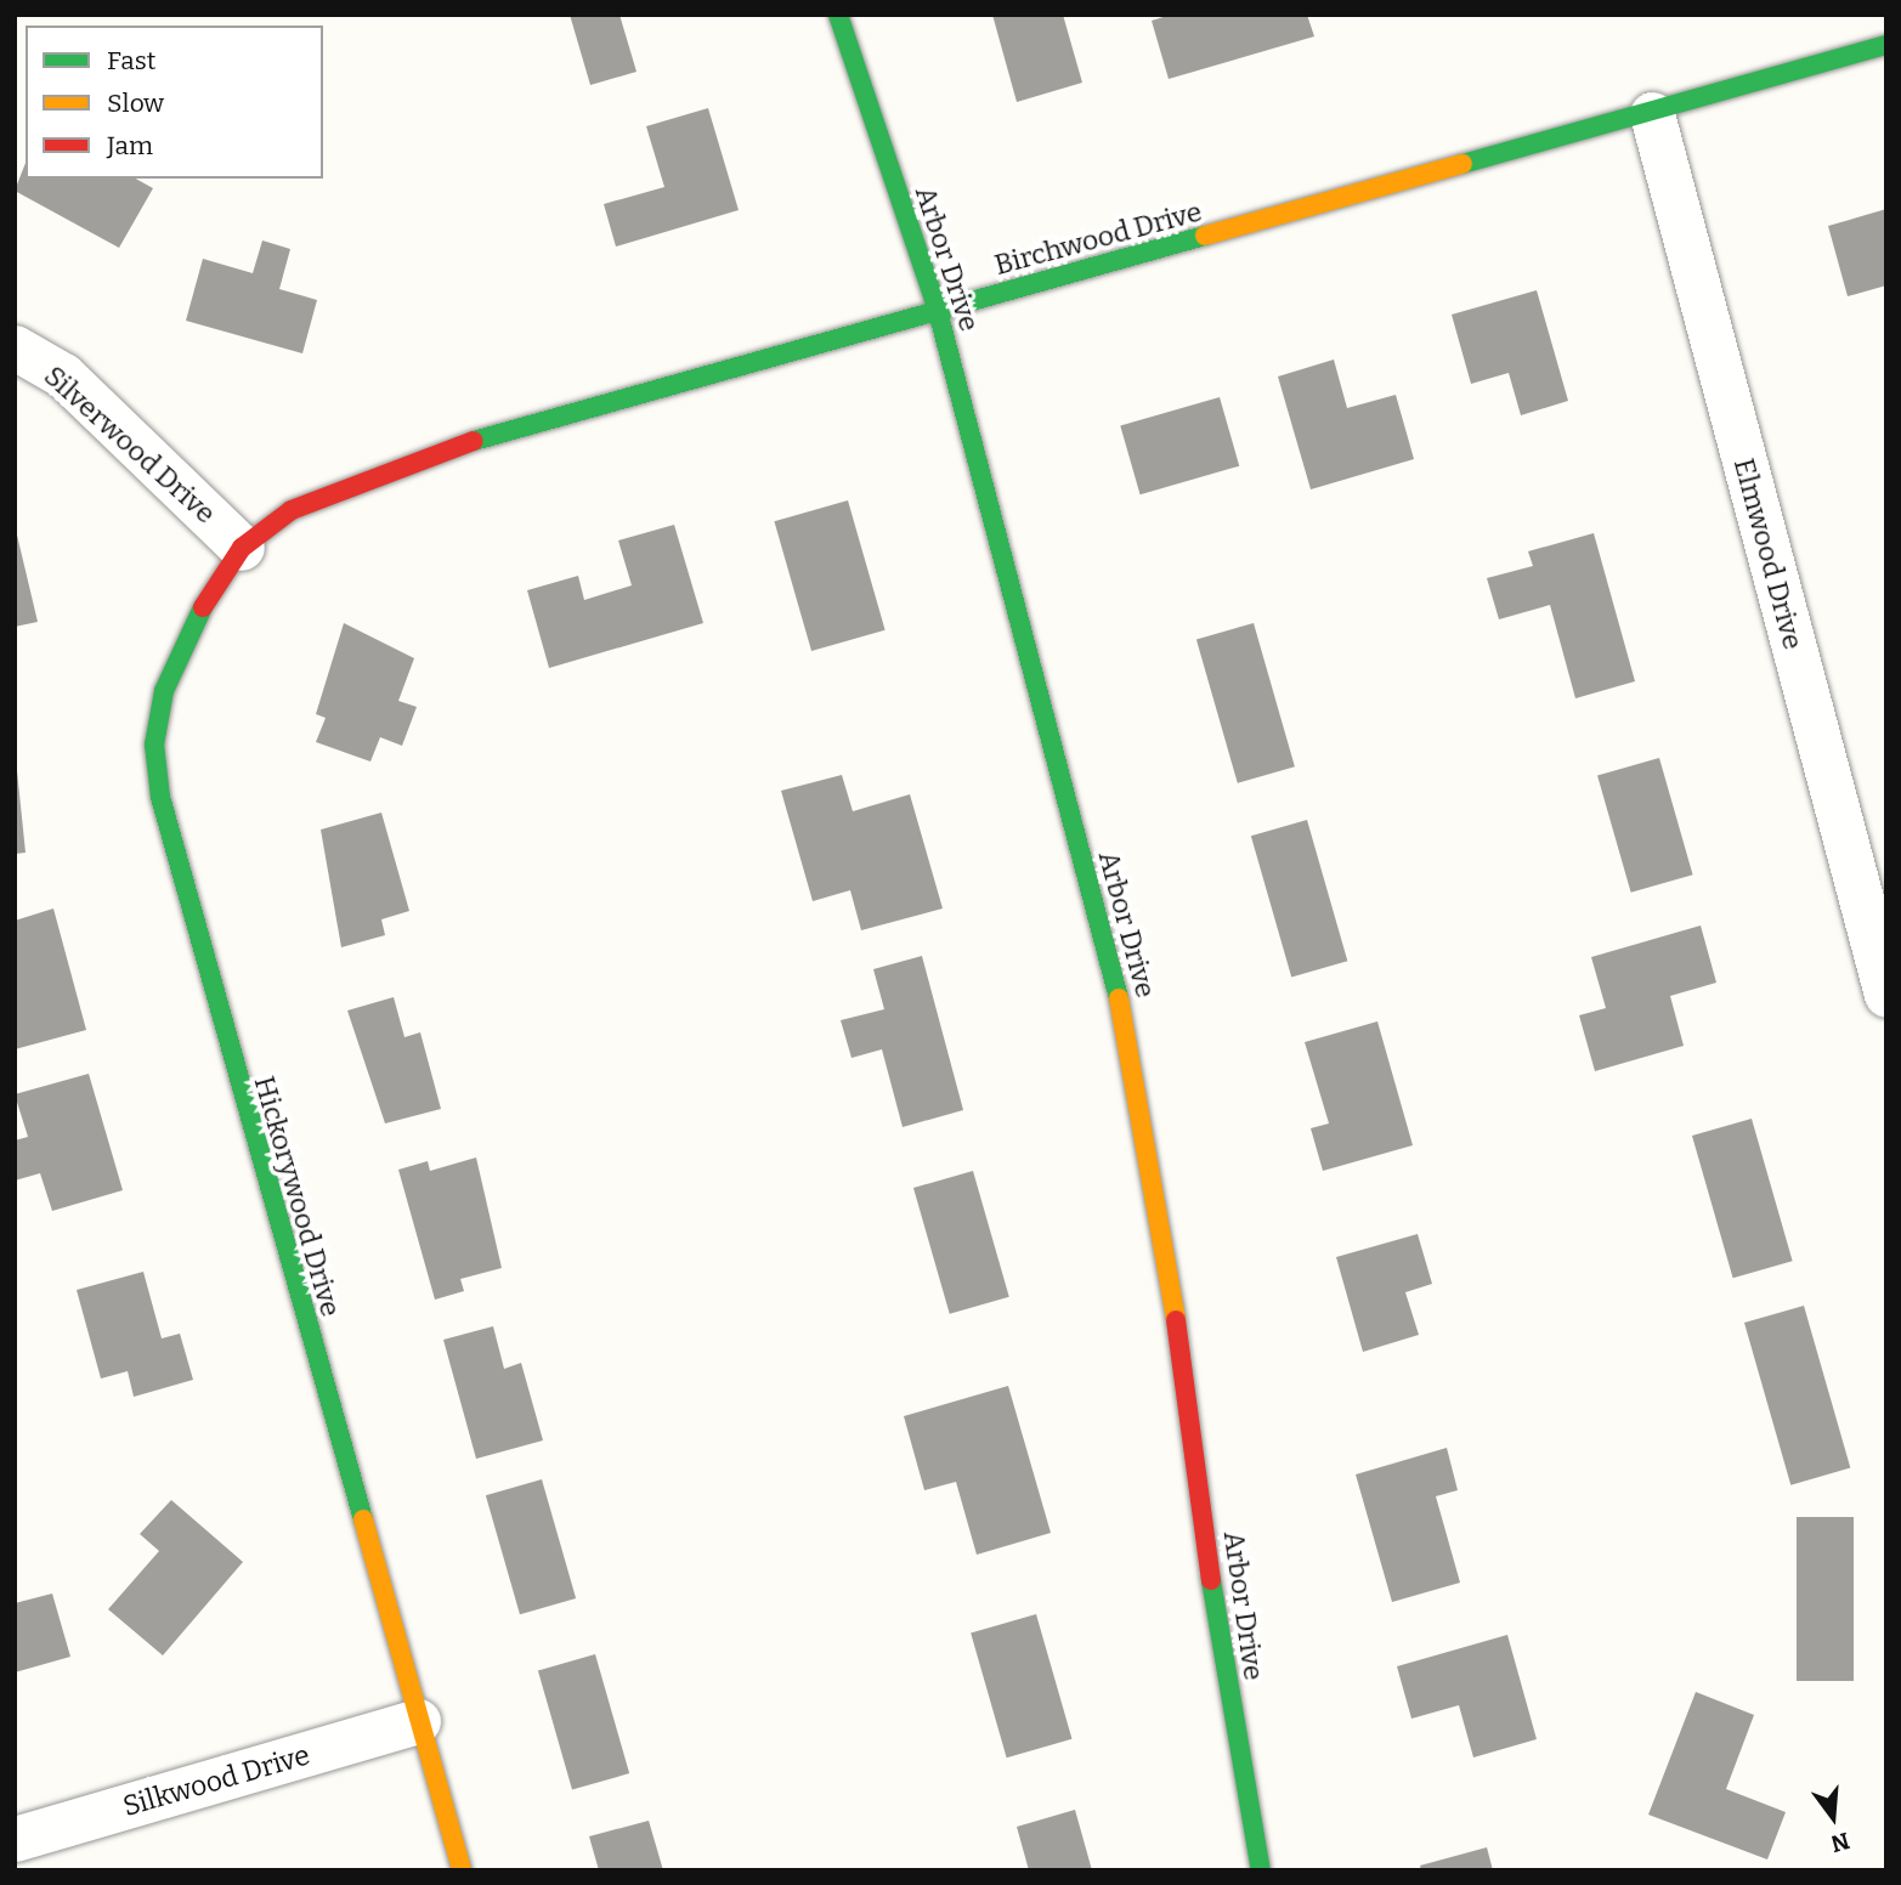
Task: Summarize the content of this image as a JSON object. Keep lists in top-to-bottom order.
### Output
{
  "streets": {
    "street": [
      "Birchwood Drive",
      "Arbor Drive",
      "Silverwood Drive",
      "Elmwood Drive",
      "Hickorywood Drive",
      "Silkwood Drive"
    ]
  },
  "crossings": [
    ["Birchwood Drive", "Arbor Drive"],
    ["Birchwood Drive", "Silverwood Drive"],
    ["Birchwood Drive", "Elmwood Drive"],
    ["Birchwood Drive", "Hickorywood Drive"],
    ["Silverwood Drive", "Hickorywood Drive"],
    ["Hickorywood Drive", "Silkwood Drive"]
  ],
  "legend": ["Fast", "Slow", "Jam"],
  "north": "bottom"
}
